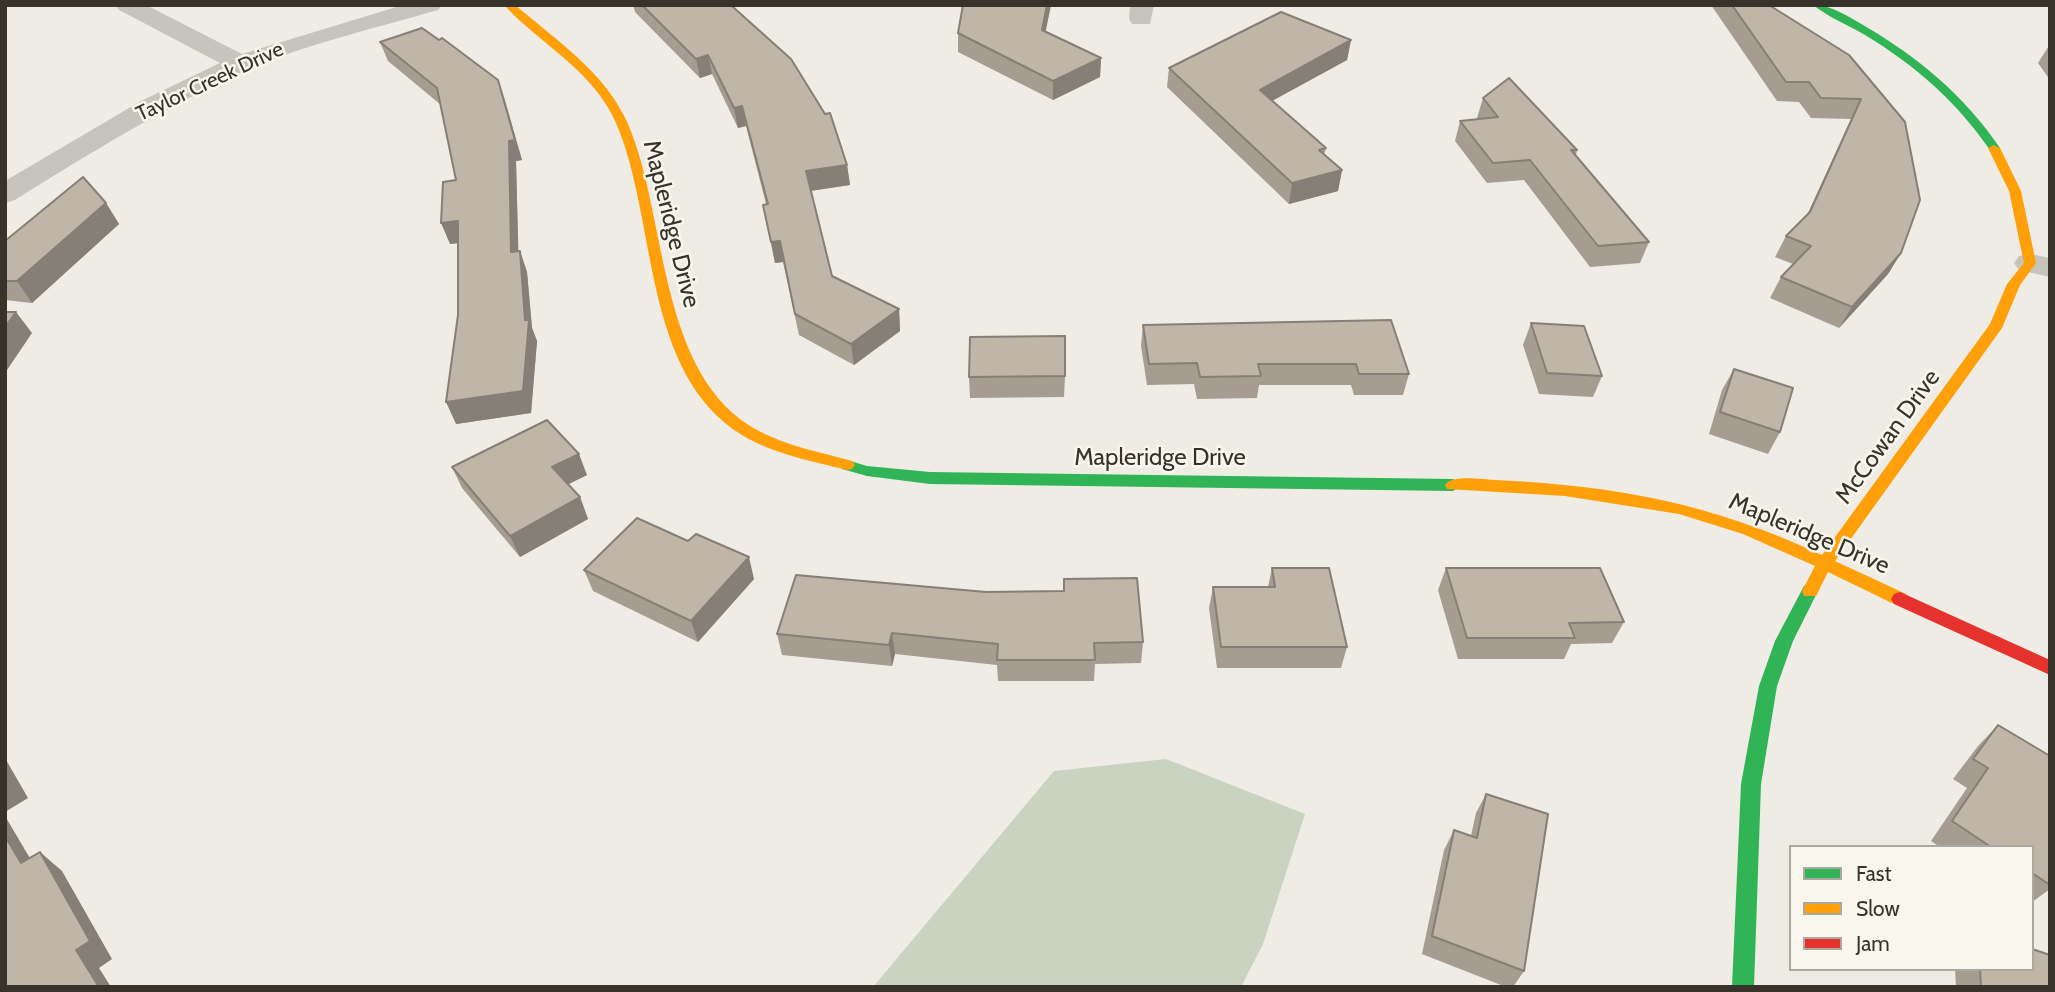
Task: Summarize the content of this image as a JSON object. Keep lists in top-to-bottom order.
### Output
{
  "streets": {
    "street": ["Taylor Creek Drive", "Mapleridge Drive", "McCowan Drive"]
  },
  "crossings": [
    ["Mapleridge Drive", "McCowan Drive"]
  ],
  "legend": ["Fast", "Slow", "Jam"]
}
